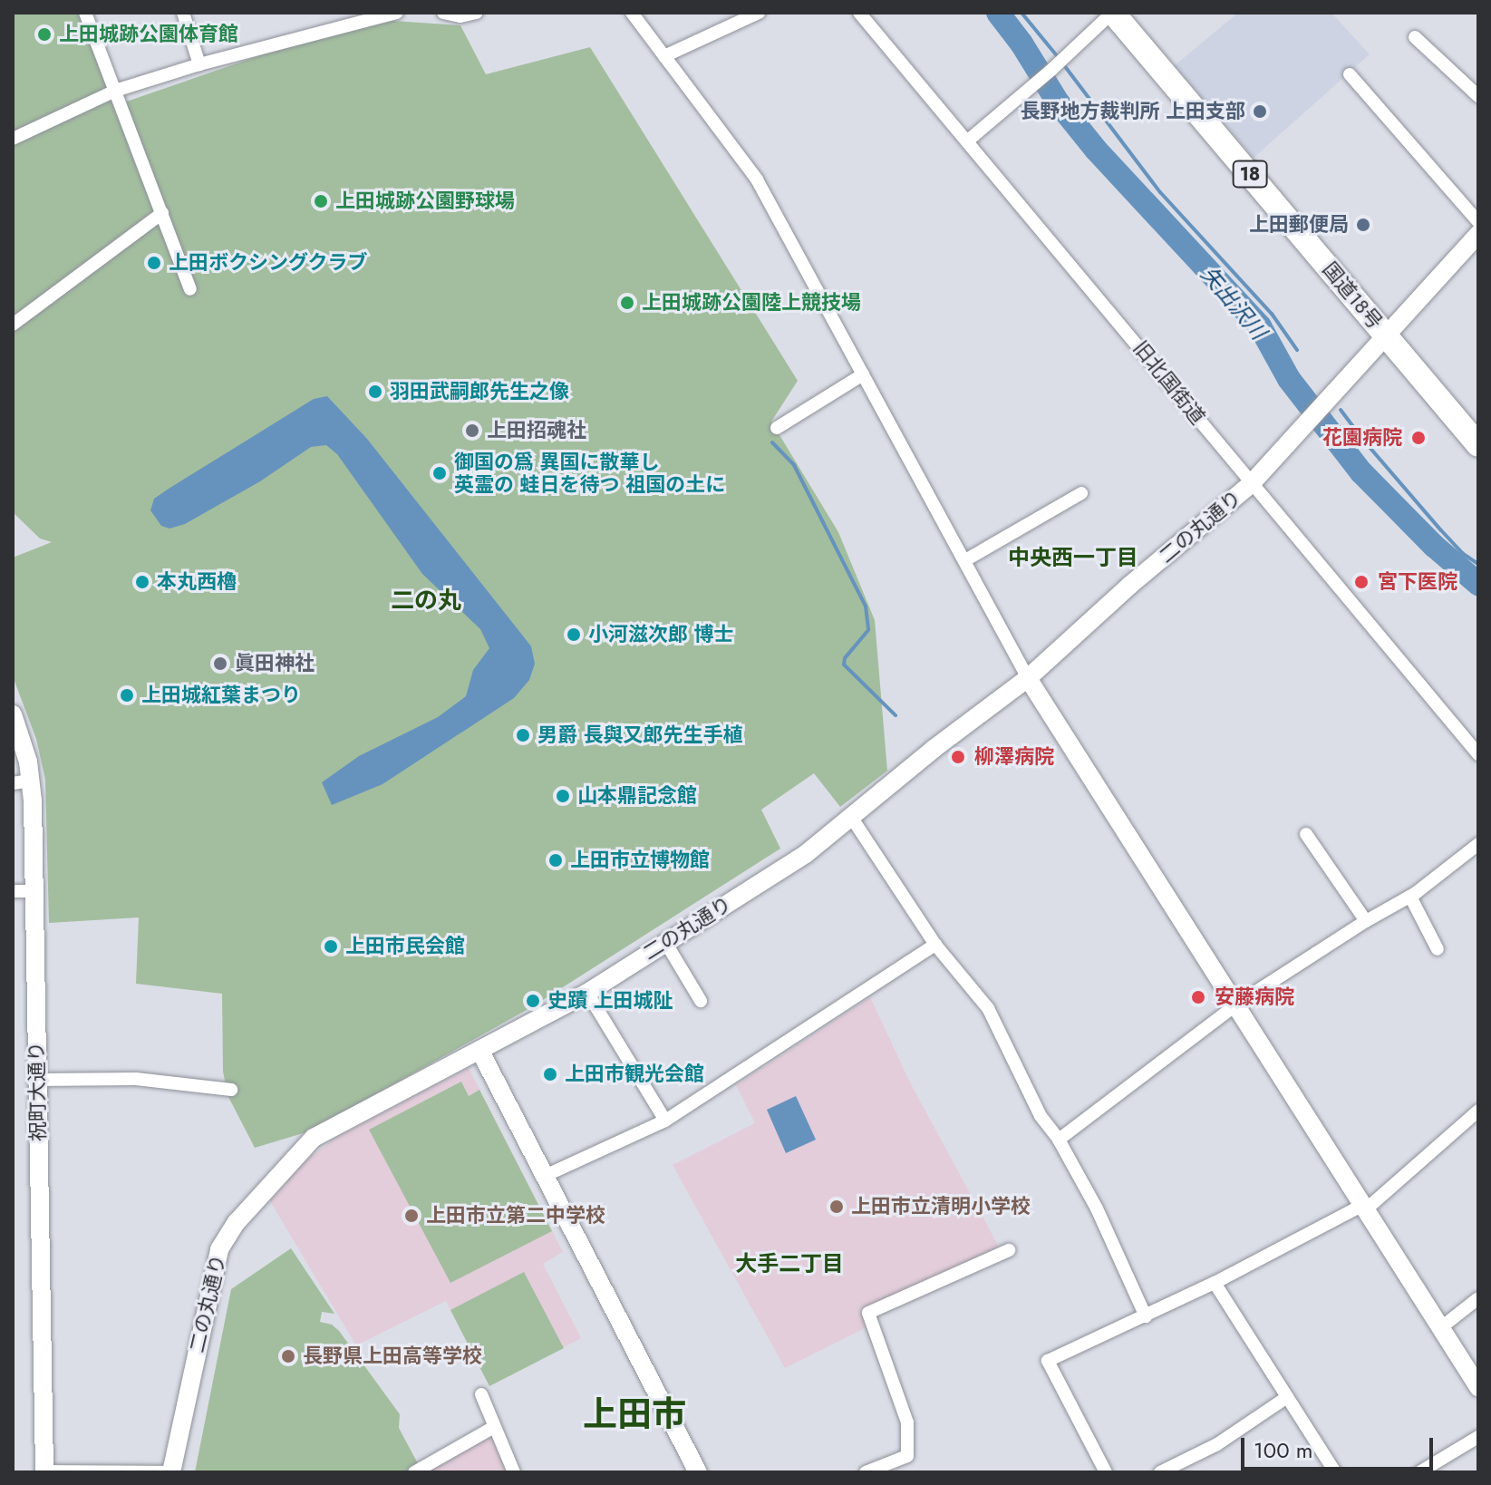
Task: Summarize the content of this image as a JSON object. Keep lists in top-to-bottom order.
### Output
{
  "streets": {
    "highway": ["18", "国道18号"],
    "street": ["旧北国街道", "二の丸通り", "祝町大通り"]
  },
  "crossings": [
    ["国道18号", "二の丸通り"],
    ["旧北国街道", "二の丸通り"]
  ],
  "districts": [
    "中央西一丁目",
    "二の丸",
    "大手二丁目",
    "上田市"
  ],
  "water": ["矢出沢川"],
  "places": [
    "上田城跡公園体育館",
    "長野地方裁判所 上田支部",
    "上田城跡公園野球場",
    "上田郵便局",
    "上田ボクシングクラブ",
    "上田城跡公園陸上競技場",
    "羽田武嗣郎先生之像",
    "上田招魂社",
    "花園病院",
    "御国の爲 異国に散華し 英霊の 蛙日を待つ 祖国の土に",
    "本丸西櫓",
    "宮下医院",
    "小河滋次郎 博士",
    "眞田神社",
    "上田城紅葉まつり",
    "男爵 長與又郎先生手植",
    "柳澤病院",
    "山本鼎記念館",
    "上田市立博物館",
    "上田市民会館",
    "安藤病院",
    "史蹟 上田城阯",
    "上田市観光会館",
    "上田市立清明小学校",
    "上田市立第二中学校",
    "長野県上田高等学校"
  ],
  "scale_bar": "100 m"
}
